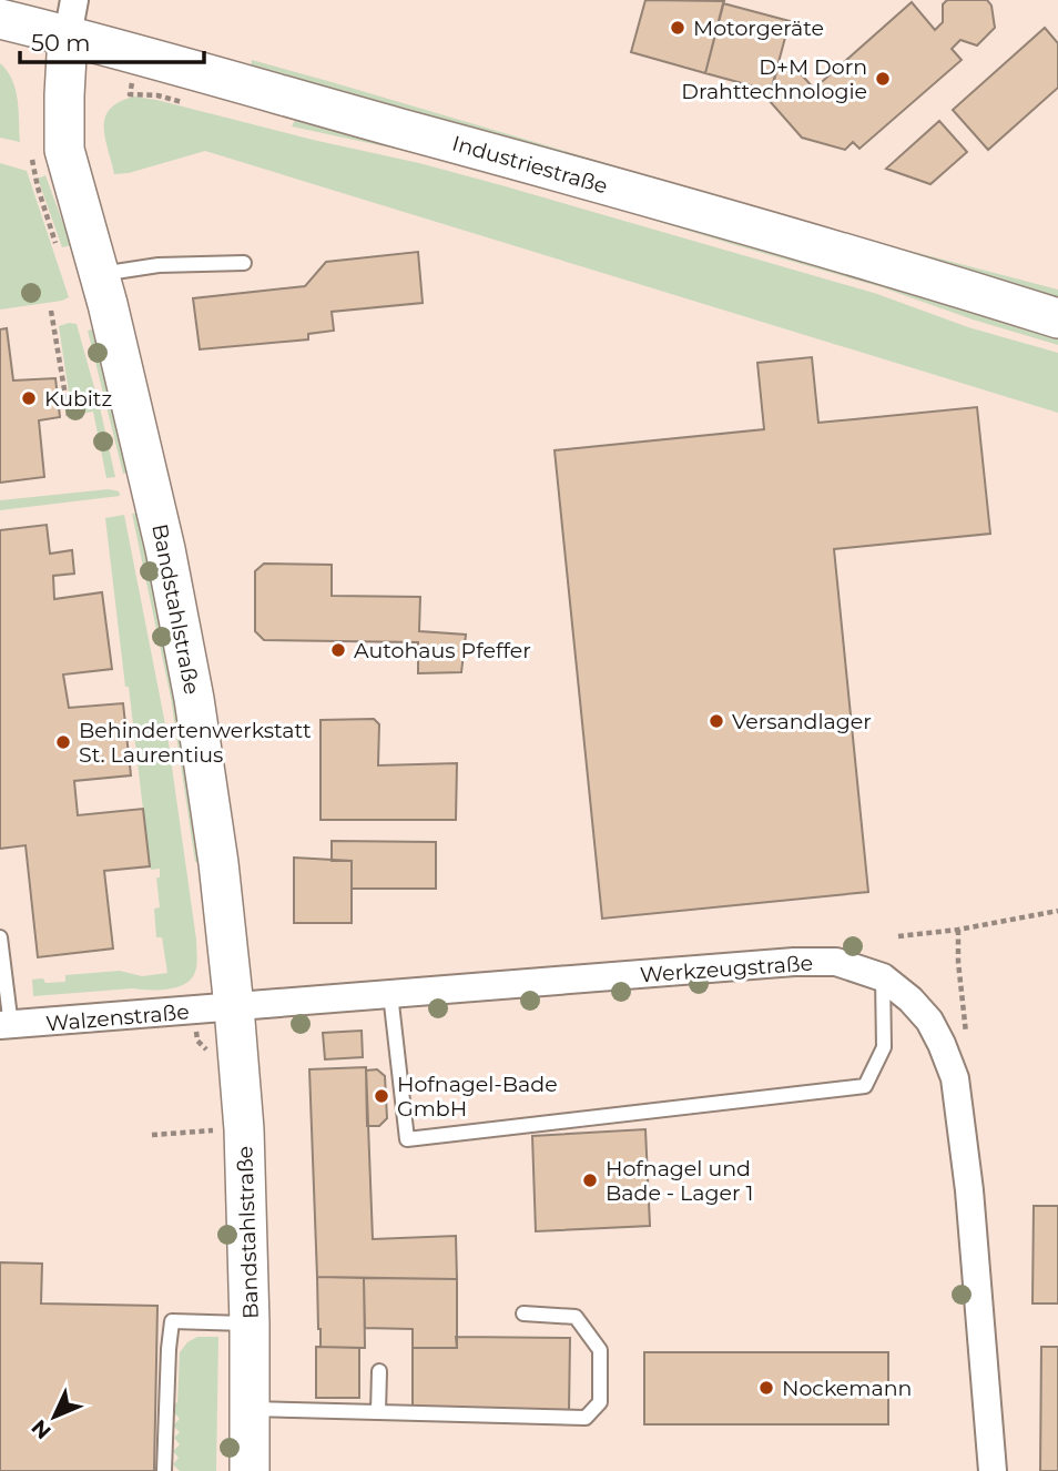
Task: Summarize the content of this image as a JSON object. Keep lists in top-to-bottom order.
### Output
{
  "streets": {
    "street": [
      "Industriestraße",
      "Bandstahlstraße",
      "Werkzeugstraße",
      "Walzenstraße"
    ]
  },
  "crossings": [
    ["Industriestraße", "Bandstahlstraße"],
    ["Bandstahlstraße", "Werkzeugstraße"],
    ["Bandstahlstraße", "Walzenstraße"],
    ["Werkzeugstraße", "Walzenstraße"]
  ],
  "places": [
    "Motorgeräte",
    "D+M Dorn Drahttechnologie",
    "Kubitz",
    "Autohaus Pfeffer",
    "Versandlager",
    "Behindertenwerkstatt St. Laurentius",
    "Hofnagel-Bade GmbH",
    "Hofnagel und Bade - Lager 1",
    "Nockemann"
  ],
  "scale_bar": "50 m",
  "north": "bottom left"
}
